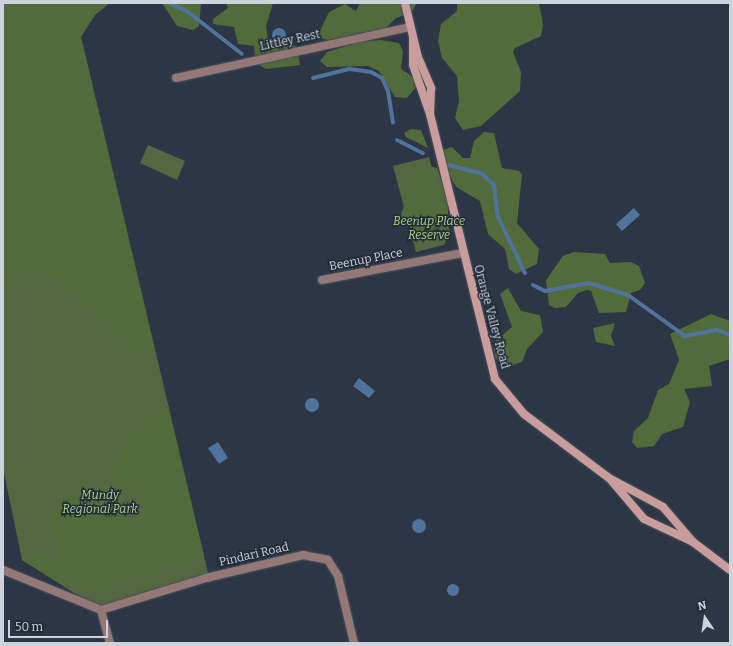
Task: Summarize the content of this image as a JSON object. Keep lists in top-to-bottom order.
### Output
{
  "streets": {
    "street": [
      "Littley Rest",
      "Beenup Place",
      "Orange Valley Road",
      "Pindari Road"
    ]
  },
  "crossings": [
    ["Littley Rest", "Orange Valley Road"],
    ["Beenup Place", "Orange Valley Road"]
  ],
  "parks": ["Beenup Place Reserve", "Mundy Regional Park"],
  "scale_bar": "50 m",
  "north": "top"
}
